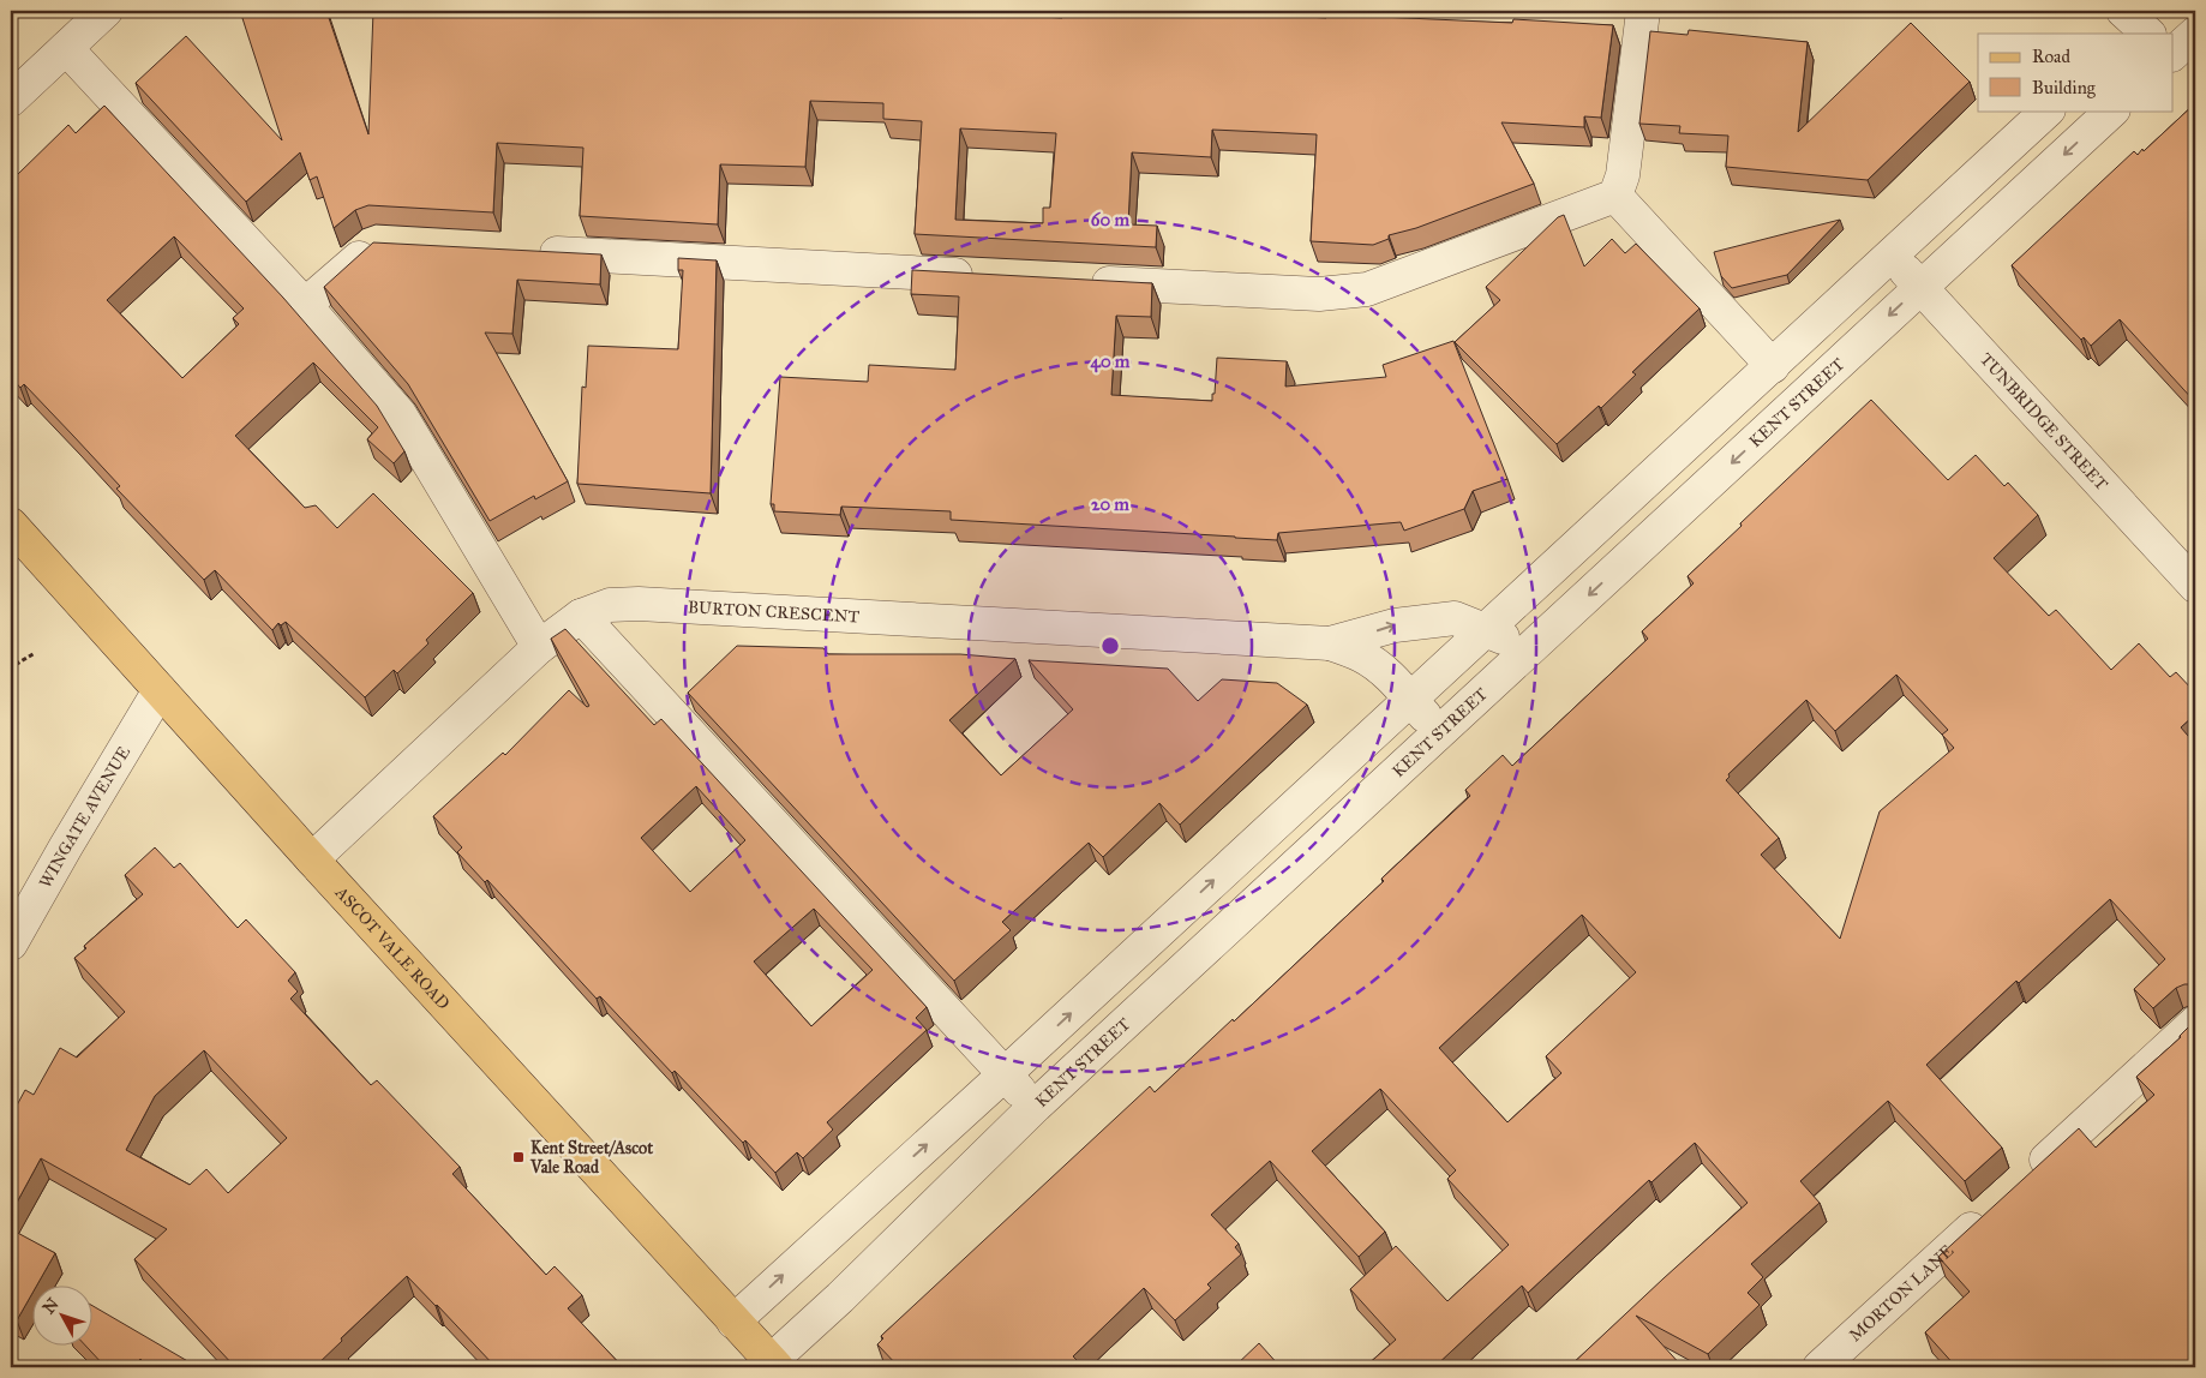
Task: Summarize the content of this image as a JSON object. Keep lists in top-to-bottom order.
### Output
{
  "streets": {
    "main road": ["ASCOT VALE ROAD"],
    "street": [
      "KENT STREET",
      "TUNBRIDGE STREET",
      "BURTON CRESCENT",
      "WINGATE AVENUE",
      "MORTON LANE"
    ]
  },
  "crossings": [
    ["KENT STREET", "TUNBRIDGE STREET"],
    ["KENT STREET", "BURTON CRESCENT"],
    ["KENT STREET", "ASCOT VALE ROAD"],
    ["BURTON CRESCENT", "ASCOT VALE ROAD"],
    ["WINGATE AVENUE", "ASCOT VALE ROAD"]
  ],
  "places": {
    "transit": ["Kent Street/Ascot Vale Road"]
  },
  "legend": ["Road", "Building"],
  "north": "top left",
  "rings": ["60 m", "40 m", "20 m"]
}
